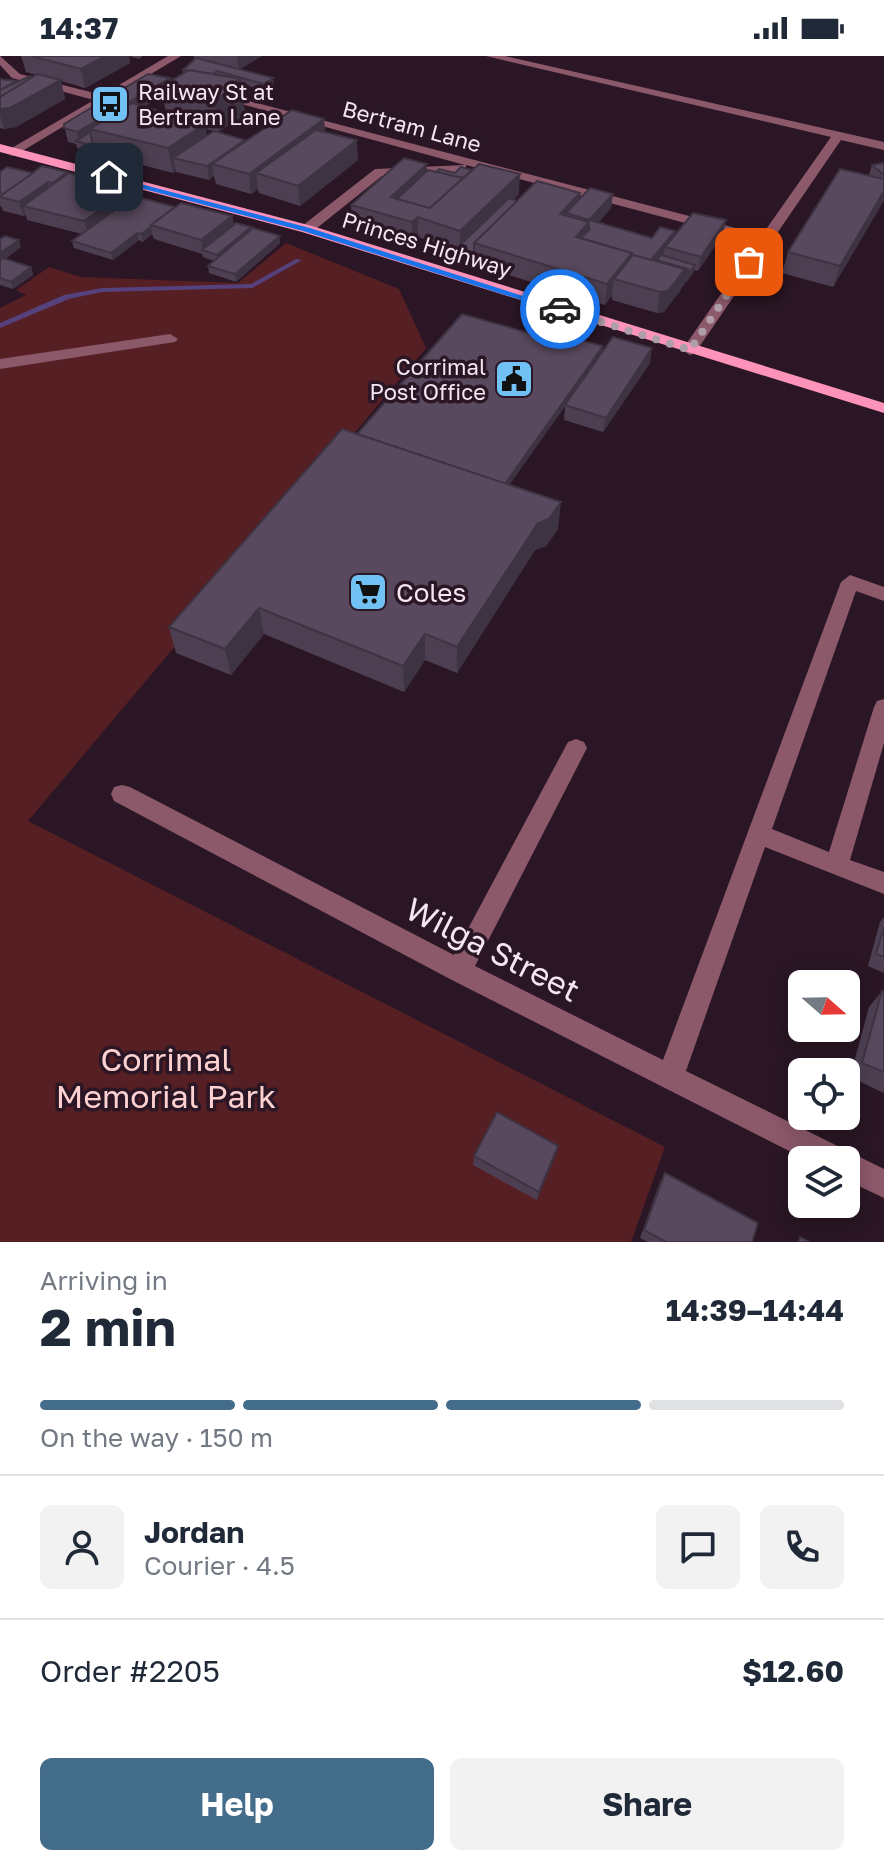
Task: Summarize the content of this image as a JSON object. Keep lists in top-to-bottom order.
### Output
{
  "streets": {
    "main road": ["Princes Highway"],
    "street": ["Bertram Lane", "Wilga Street"]
  },
  "parks": ["Corrimal Memorial Park"],
  "places": {
    "bus stop": ["Railway St at Bertram Lane"],
    "public building": ["Corrimal Post Office"],
    "supermarket": ["Coles"]
  },
  "north": "right",
  "page": {
    "status": "14:37",
    "heading": ["2 min", "Arriving in", "14:39–14:44"],
    "panel": [
      "Jordan",
      "Courier · 4.5",
      "Order #2205",
      "$12.60"
    ],
    "bar": "On the way · 150 m",
    "buttons": ["Help", "Share"]
  }
}
